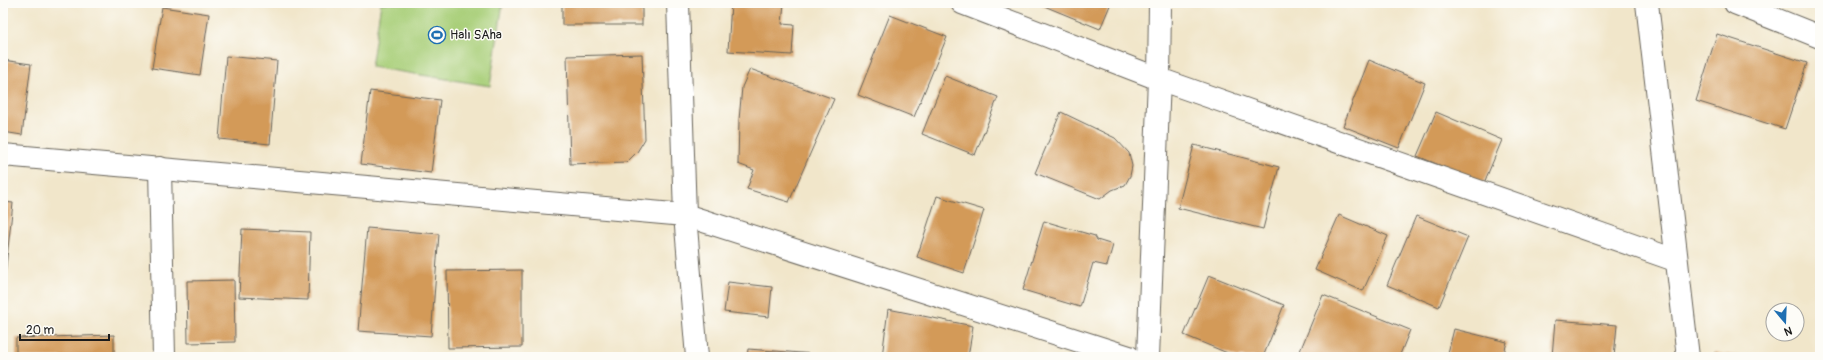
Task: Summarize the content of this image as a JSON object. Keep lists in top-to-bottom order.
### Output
{
  "places": {
    "sports": ["Halı SAha"]
  },
  "scale_bar": "20 m",
  "north": "bottom"
}
